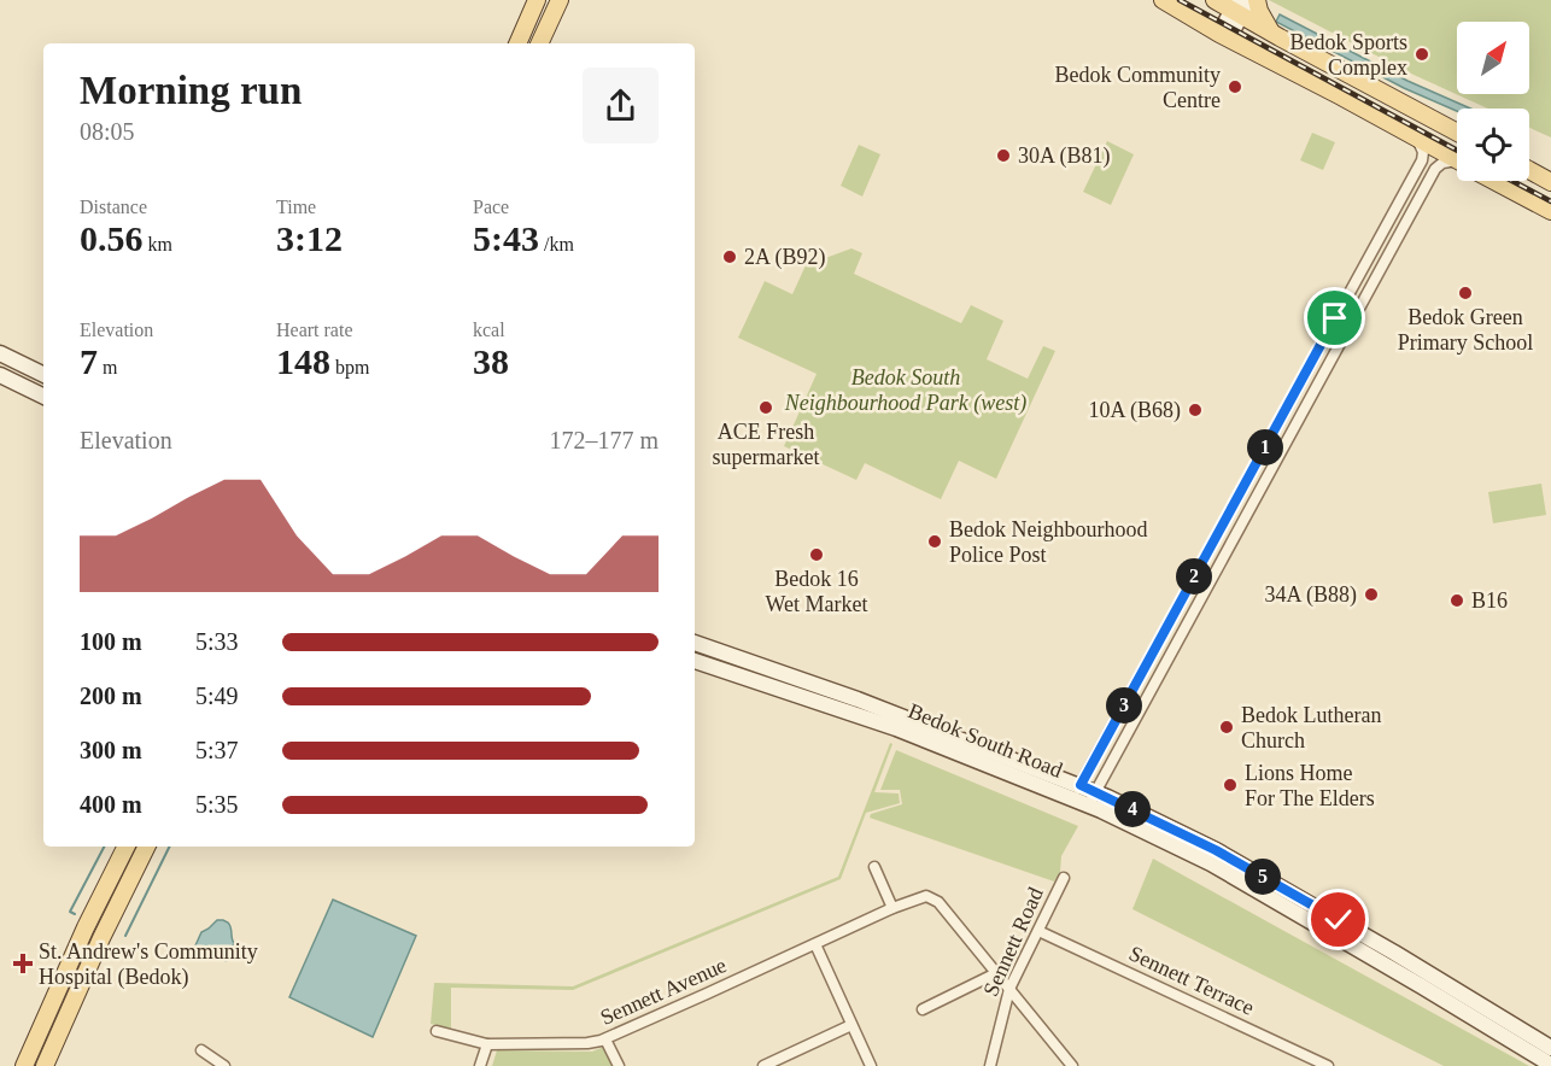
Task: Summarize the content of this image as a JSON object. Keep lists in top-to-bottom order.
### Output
{
  "streets": {
    "main road": ["Bedok South Road"],
    "street": ["Sennett Road", "Sennett Terrace", "Sennett Avenue"]
  },
  "crossings": [
    ["Sennett Road", "Sennett Terrace"],
    ["Sennett Road", "Sennett Avenue"]
  ],
  "parks": ["Bedok South Neighbourhood Park (west)"],
  "places": {
    "other": [
      "Bedok Sports Complex",
      "Bedok Community Centre",
      "30A (B81)",
      "2A (B92)",
      "Bedok Green Primary School",
      "ACE Fresh supermarket",
      "10A (B68)",
      "Bedok Neighbourhood Police Post",
      "Bedok 16 Wet Market",
      "34A (B88)",
      "B16",
      "Bedok Lutheran Church",
      "Lions Home For The Elders"
    ],
    "health": ["St. Andrew's Community Hospital (Bedok)"]
  },
  "north": "top right",
  "page": {
    "heading": ["Morning run", "08:05"],
    "stats": [
      ["Distance", "0.56 km"],
      ["Time", "3:12"],
      ["Pace", "5:43 /km"],
      ["Elevation", "7 m"],
      ["Heart rate", "148 bpm"],
      ["kcal", "38"]
    ],
    "chart": ["Elevation", "172–177 m"],
    "pins": [
      "1",
      "2",
      "3",
      "4",
      "5"
    ],
    "list": [
      {
        "name": "100 m",
        "note": "5:33"
      },
      {
        "name": "200 m",
        "note": "5:49"
      },
      {
        "name": "300 m",
        "note": "5:37"
      },
      {
        "name": "400 m",
        "note": "5:35"
      }
    ]
  }
}
